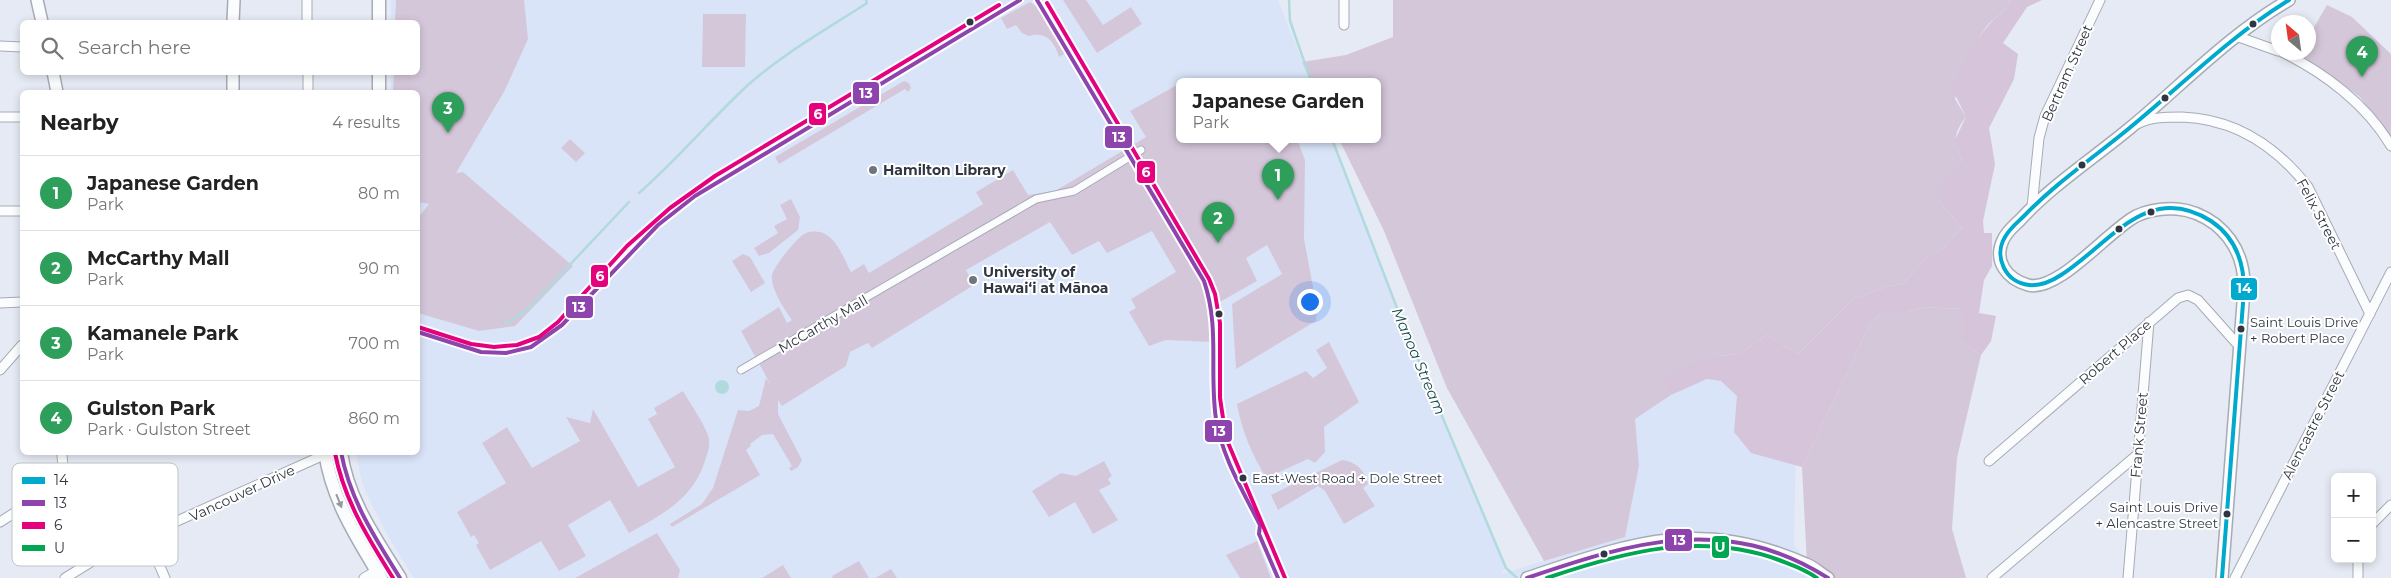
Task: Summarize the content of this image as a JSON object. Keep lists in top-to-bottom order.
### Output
{
  "streets": {
    "street": [
      "Bertram Street",
      "Felix Street",
      "McCarthy Mall",
      "Robert Place",
      "Alencastre Street",
      "Frank Street",
      "Vancouver Drive"
    ]
  },
  "crossings": [
    ["Felix Street", "Alencastre Street"],
    ["Robert Place", "Frank Street"]
  ],
  "water": ["Manoa Stream"],
  "places": [
    "Hamilton Library",
    "University of Hawaiʻi at Mānoa",
    "Saint Louis Drive + Robert Place",
    "East-West Road + Dole Street",
    "Saint Louis Drive + Alencastre Street"
  ],
  "lines": [
    "transit line 14",
    "transit line 13",
    "transit line 6",
    "transit line U"
  ],
  "legend": [
    "14",
    "13",
    "6",
    "U"
  ],
  "north": "top left",
  "page": {
    "search": "Search here",
    "pins": [
      "4",
      "3",
      "1",
      "2"
    ],
    "popup": ["Japanese Garden", "Park"],
    "heading": ["Nearby", "4 results"],
    "list": [
      {
        "mark": "1",
        "name": "Japanese Garden",
        "note": "Park",
        "value": "80 m"
      },
      {
        "mark": "2",
        "name": "McCarthy Mall",
        "note": "Park",
        "value": "90 m"
      },
      {
        "mark": "3",
        "name": "Kamanele Park",
        "note": "Park",
        "value": "700 m"
      },
      {
        "mark": "4",
        "name": "Gulston Park",
        "note": "Park · Gulston Street",
        "value": "860 m"
      }
    ],
    "map_buttons": ["+", "−"]
  }
}
